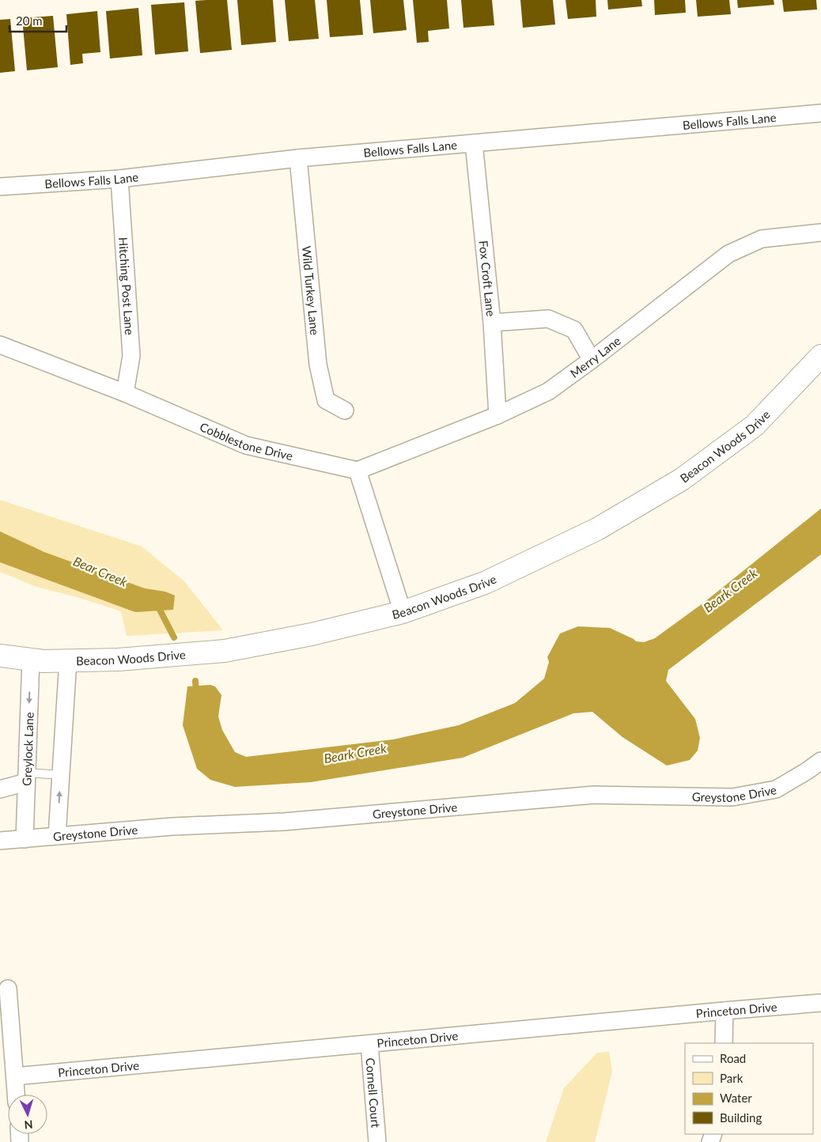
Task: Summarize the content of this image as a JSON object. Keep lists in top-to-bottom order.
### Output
{
  "streets": {
    "street": [
      "Bellows Falls Lane",
      "Fox Croft Lane",
      "Hitching Post Lane",
      "Wild Turkey Lane",
      "Merry Lane",
      "Cobblestone Drive",
      "Beacon Woods Drive",
      "Greylock Lane",
      "Greystone Drive",
      "Princeton Drive",
      "Cornell Court"
    ]
  },
  "crossings": [
    ["Bellows Falls Lane", "Fox Croft Lane"],
    ["Bellows Falls Lane", "Hitching Post Lane"],
    ["Bellows Falls Lane", "Wild Turkey Lane"],
    ["Fox Croft Lane", "Merry Lane"],
    ["Hitching Post Lane", "Cobblestone Drive"],
    ["Merry Lane", "Cobblestone Drive"],
    ["Beacon Woods Drive", "Greylock Lane"],
    ["Greylock Lane", "Greystone Drive"],
    ["Princeton Drive", "Cornell Court"]
  ],
  "water": ["Bear Creek", "Beark Creek"],
  "legend": [
    "Road",
    "Park",
    "Water",
    "Building"
  ],
  "scale_bar": "20 m",
  "north": "bottom"
}
